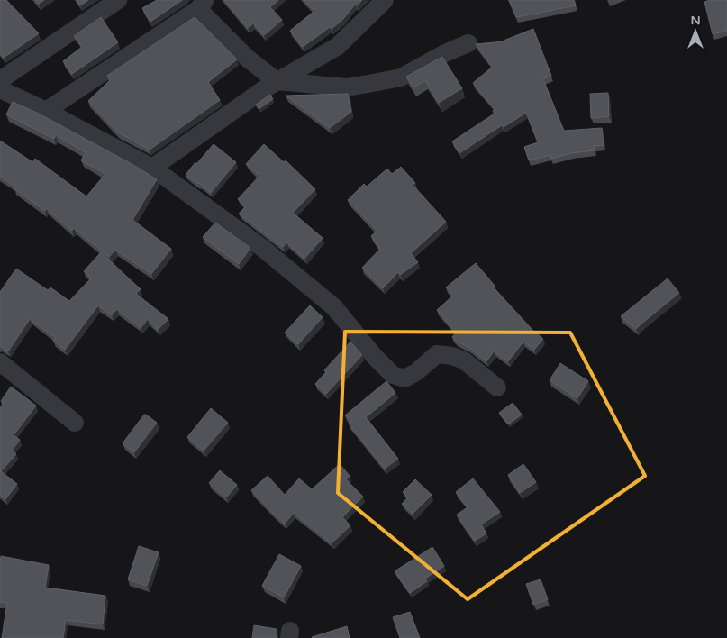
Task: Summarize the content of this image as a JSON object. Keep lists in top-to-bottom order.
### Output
{
  "north": "top"
}
